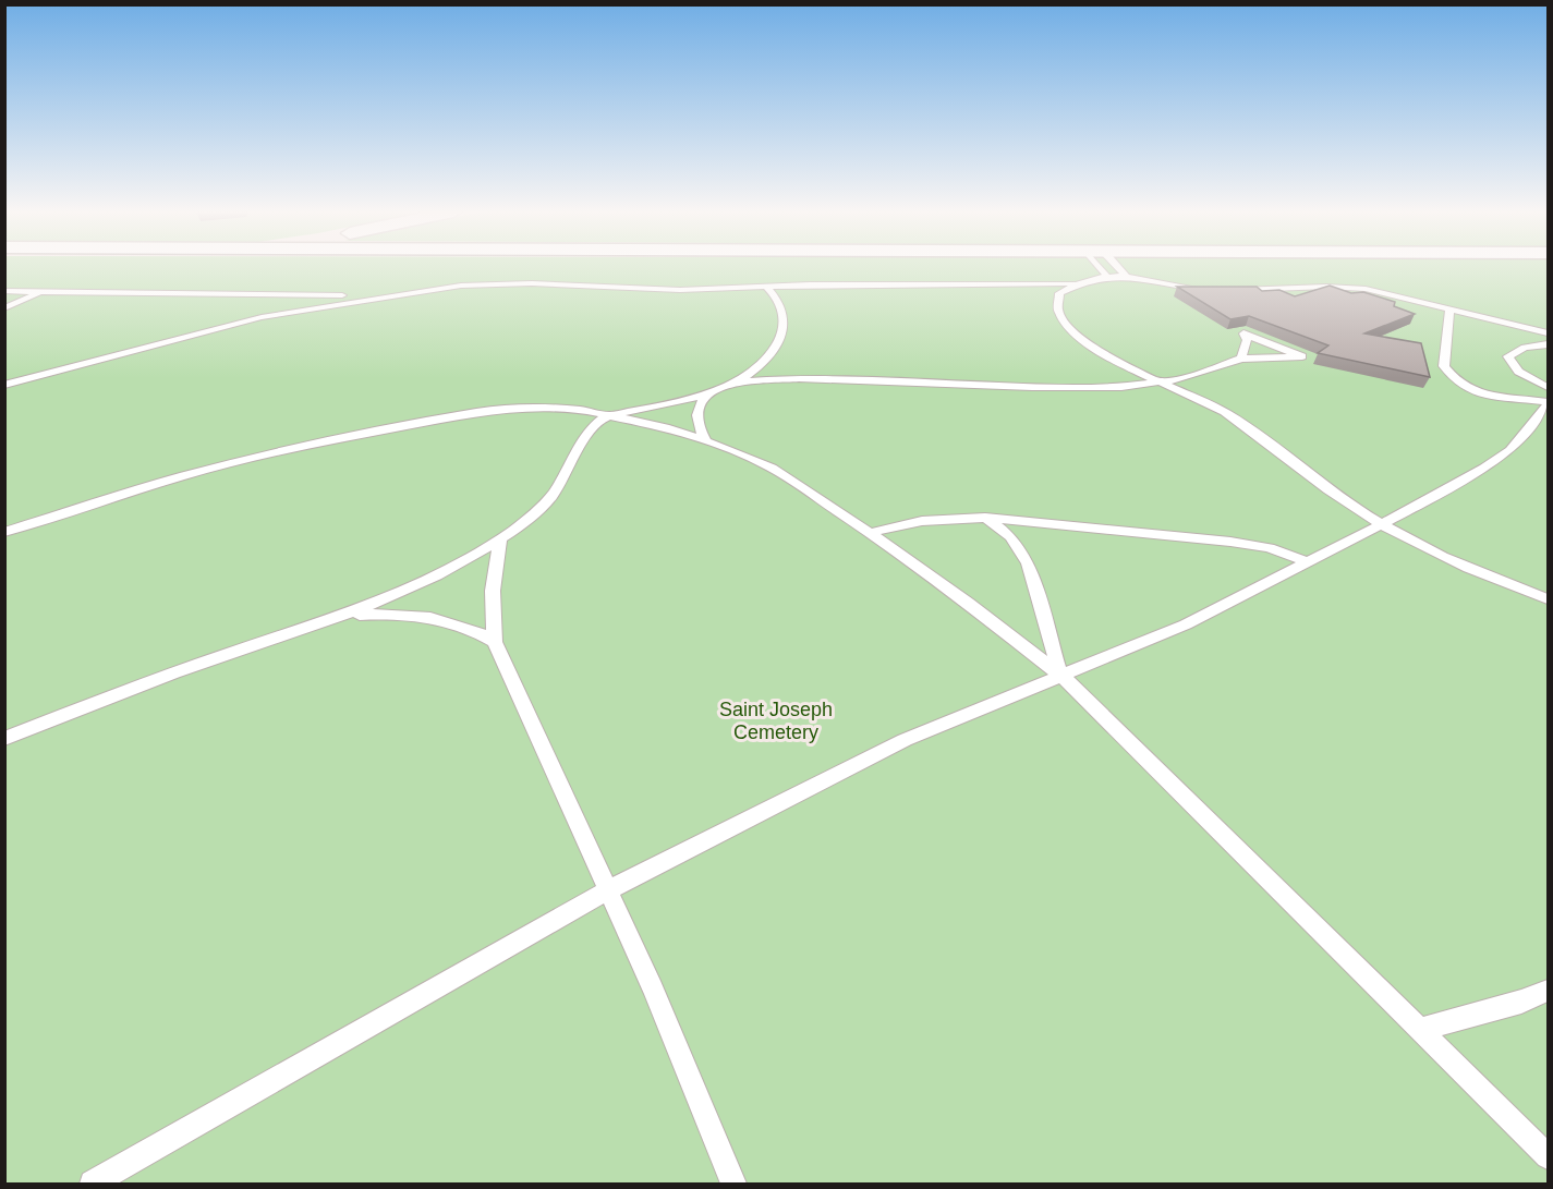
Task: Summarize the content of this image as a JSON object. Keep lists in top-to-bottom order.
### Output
{
  "parks": ["Saint Joseph Cemetery"]
}
